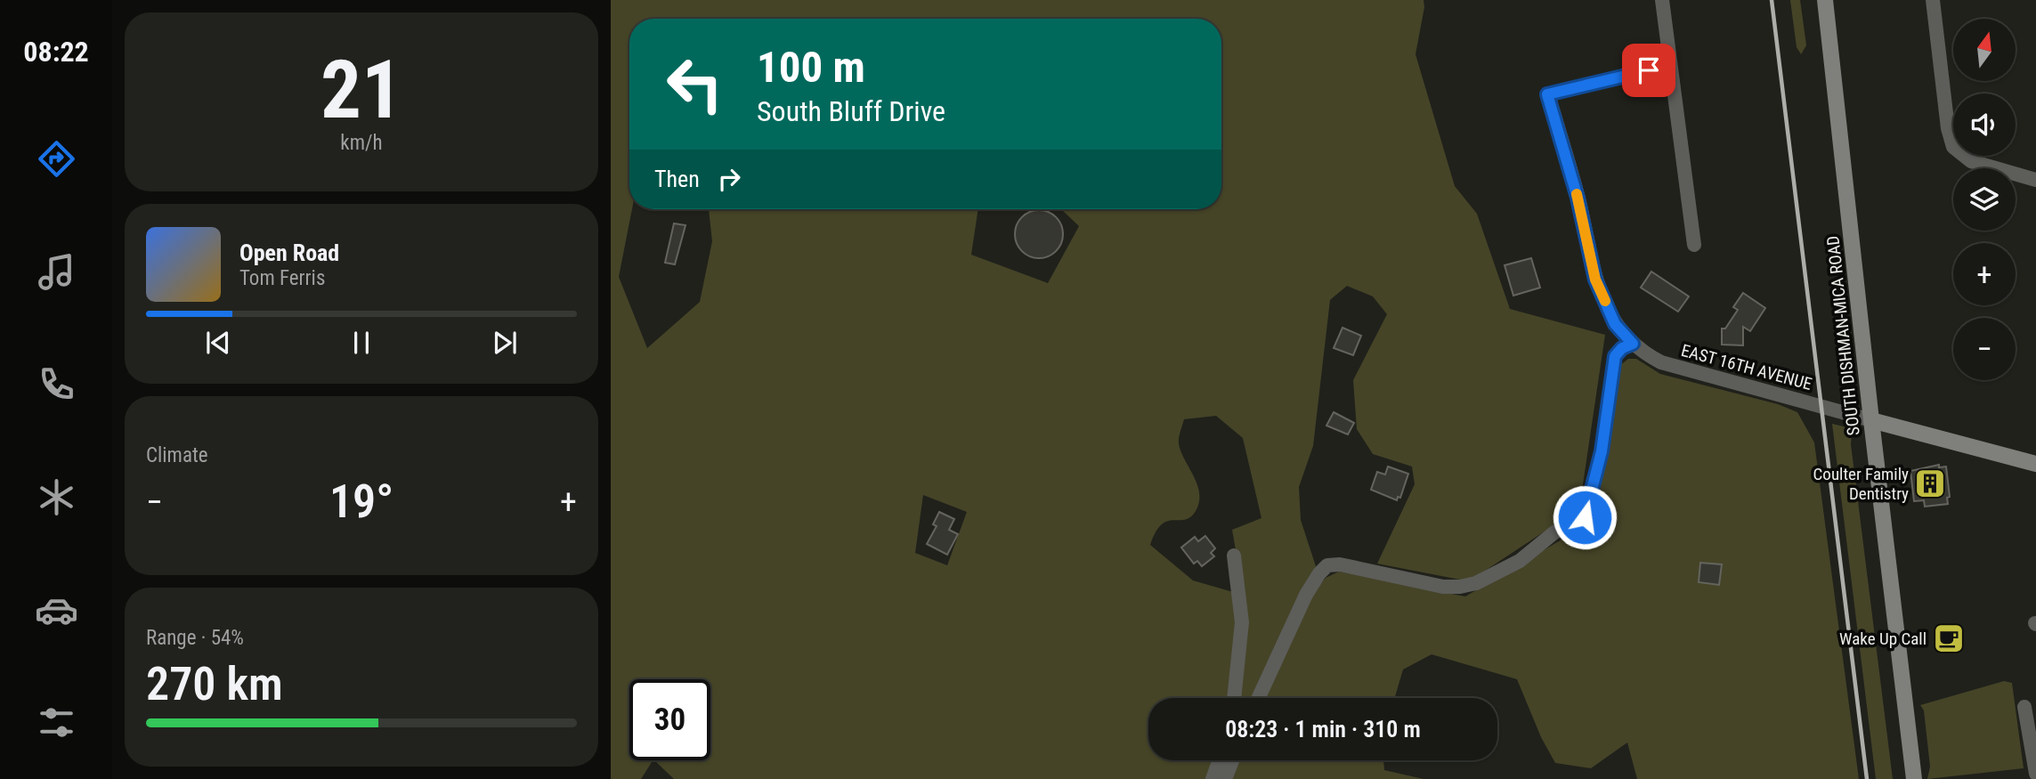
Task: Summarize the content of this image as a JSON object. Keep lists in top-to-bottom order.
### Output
{
  "streets": {
    "main road": ["SOUTH DISHMAN-MICA ROAD", "EAST 16TH AVENUE"]
  },
  "crossings": [
    ["SOUTH DISHMAN-MICA ROAD", "EAST 16TH AVENUE"]
  ],
  "places": {
    "building": ["Coulter Family Dentistry"],
    "cafe": ["Wake Up Call"]
  },
  "north": "top",
  "page": {
    "tabs": "08:22",
    "tile": [
      ["21", "km/h"],
      "Climate",
      ["Range · 54%", "270 km"]
    ],
    "map_buttons": ["+", "−"],
    "turn": ["100 m", "South Bluff Drive"],
    "then": "Then",
    "song": ["Open Road", "Tom Ferris"],
    "heat": ["−", "19°", "+"],
    "limit": "30",
    "trip": "08:23 · 1 min · 310 m"
  }
}
